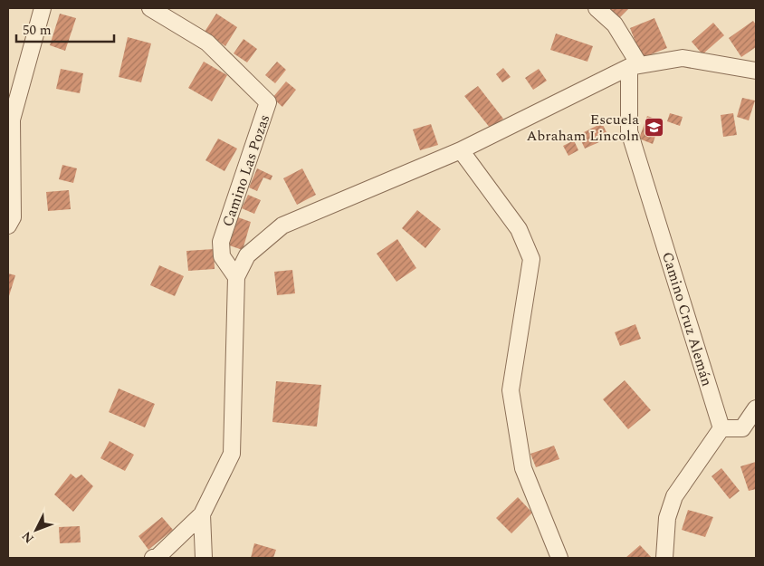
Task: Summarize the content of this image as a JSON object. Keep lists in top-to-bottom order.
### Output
{
  "streets": {
    "street": ["Camino Las Pozas", "Camino Cruz Alemán"]
  },
  "places": {
    "school or university": ["Escuela Abraham Lincoln"]
  },
  "scale_bar": "50 m",
  "north": "bottom left"
}
